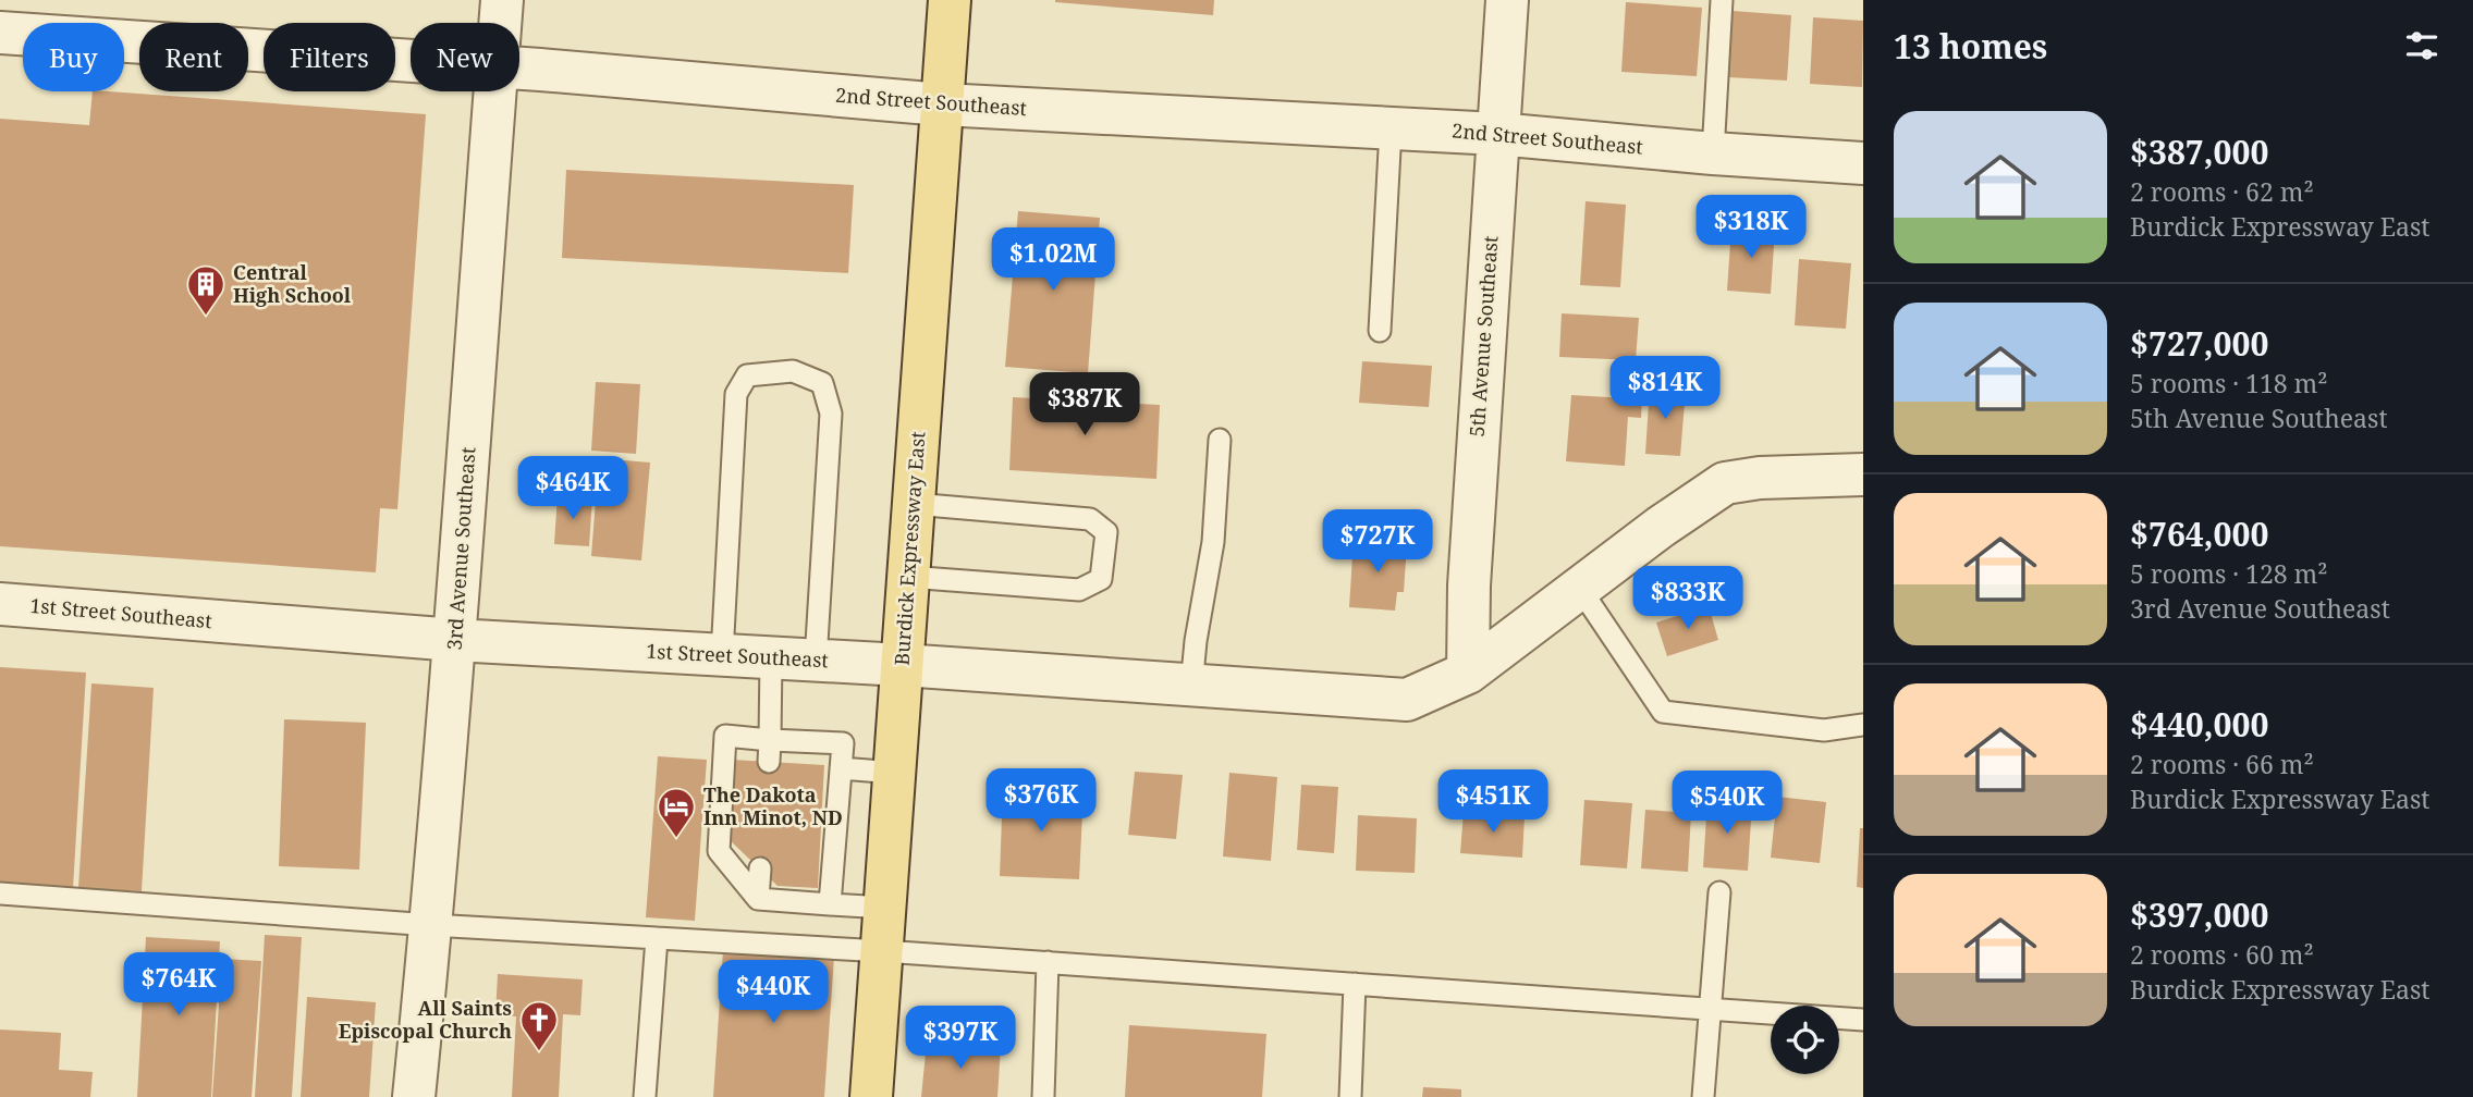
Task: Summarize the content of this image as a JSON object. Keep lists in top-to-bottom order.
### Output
{
  "streets": {
    "main road": ["Burdick Expressway East"],
    "street": [
      "2nd Street Southeast",
      "5th Avenue Southeast",
      "3rd Avenue Southeast",
      "1st Street Southeast"
    ]
  },
  "crossings": [
    ["2nd Street Southeast", "5th Avenue Southeast"],
    ["2nd Street Southeast", "Burdick Expressway East"],
    ["5th Avenue Southeast", "1st Street Southeast"],
    ["3rd Avenue Southeast", "1st Street Southeast"],
    ["Burdick Expressway East", "1st Street Southeast"]
  ],
  "places": {
    "building": ["Central High School"],
    "hotel": ["The Dakota Inn Minot, ND"],
    "church": ["All Saints Episcopal Church"]
  },
  "page": {
    "heading": "13 homes",
    "chip": [
      "Buy",
      "Rent",
      "Filters",
      "New"
    ],
    "list": [
      {
        "name": "$387,000",
        "note": "2 rooms · 62 m² · Burdick Expressway East"
      },
      {
        "name": "$727,000",
        "note": "5 rooms · 118 m² · 5th Avenue Southeast"
      },
      {
        "name": "$764,000",
        "note": "5 rooms · 128 m² · 3rd Avenue Southeast"
      },
      {
        "name": "$440,000",
        "note": "2 rooms · 66 m² · Burdick Expressway East"
      },
      {
        "name": "$397,000",
        "note": "2 rooms · 60 m² · Burdick Expressway East"
      }
    ],
    "price": [
      "$318K",
      "$1.02M",
      "$814K",
      "$387K",
      "$464K",
      "$727K",
      "$833K",
      "$376K",
      "$451K",
      "$540K",
      "$764K",
      "$440K",
      "$397K"
    ]
  }
}
